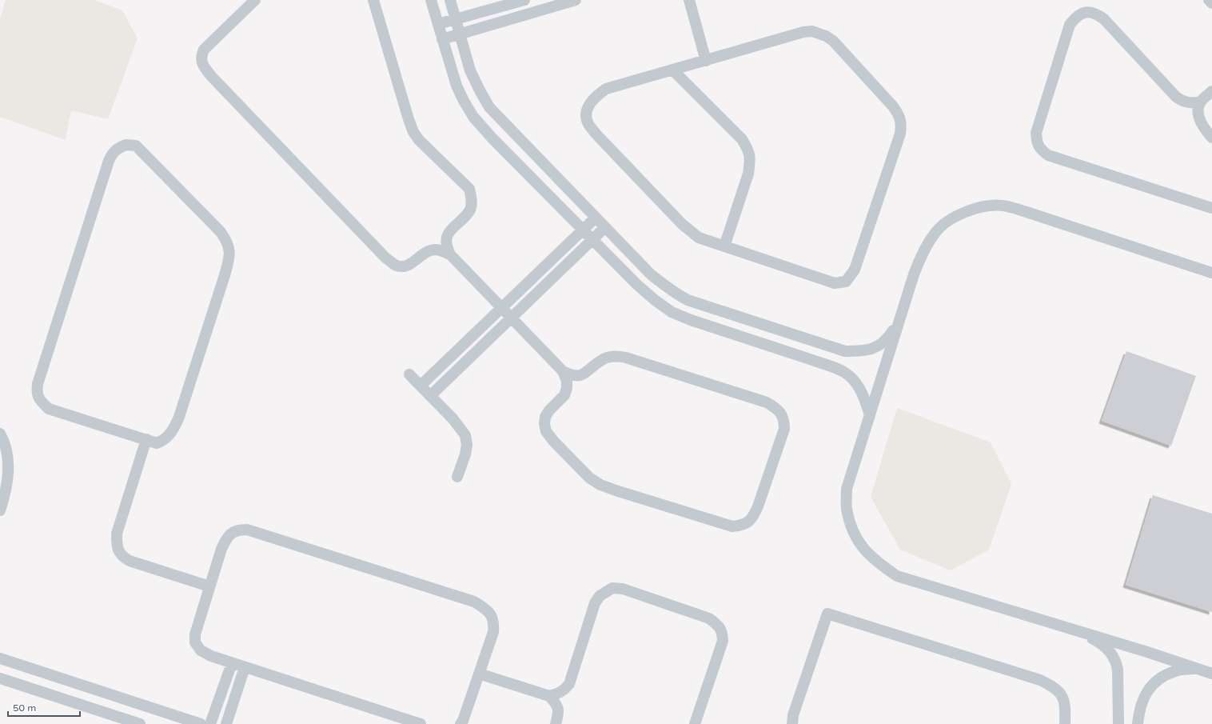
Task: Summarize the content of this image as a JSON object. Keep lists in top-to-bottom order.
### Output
{
  "scale_bar": "50 m"
}
